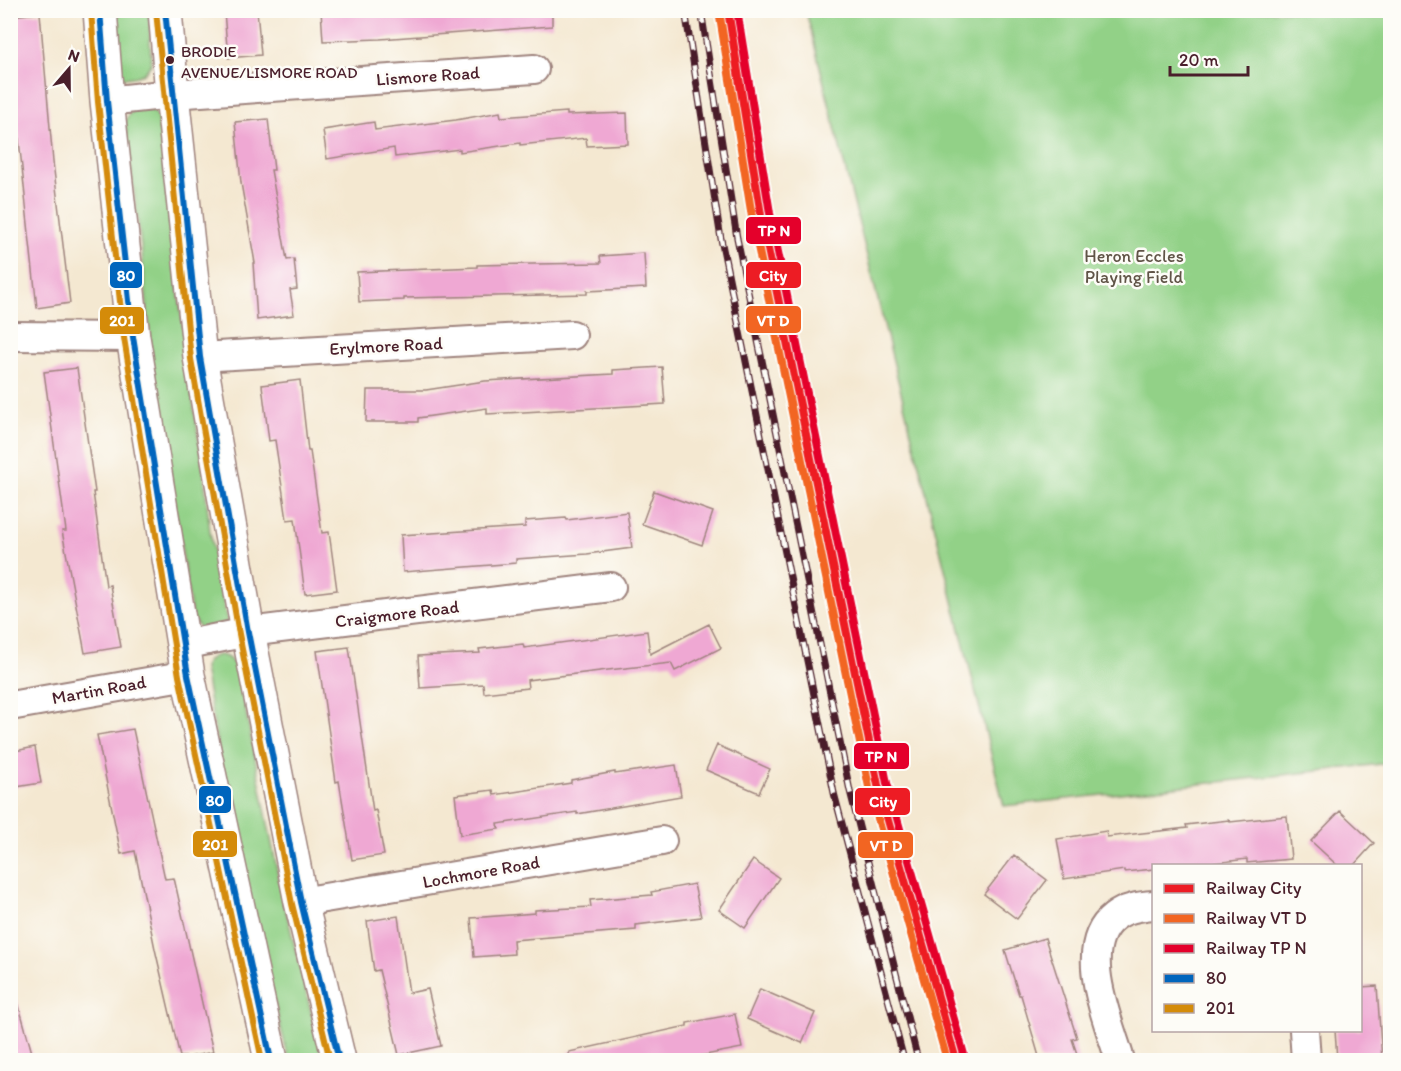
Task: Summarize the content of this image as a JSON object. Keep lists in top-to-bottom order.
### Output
{
  "streets": {
    "street": [
      "Lismore Road",
      "Erylmore Road",
      "Craigmore Road",
      "Martin Road",
      "Lochmore Road"
    ]
  },
  "crossings": [
    ["Craigmore Road", "Martin Road"]
  ],
  "parks": ["Heron Eccles Playing Field"],
  "places": ["BRODIE AVENUE/LISMORE ROAD"],
  "lines": ["rail line City", "transit line 80", "transit line 201"],
  "legend": [
    "Railway City",
    "Railway VT D",
    "Railway TP N",
    "80",
    "201"
  ],
  "scale_bar": "20 m",
  "north": "top"
}
